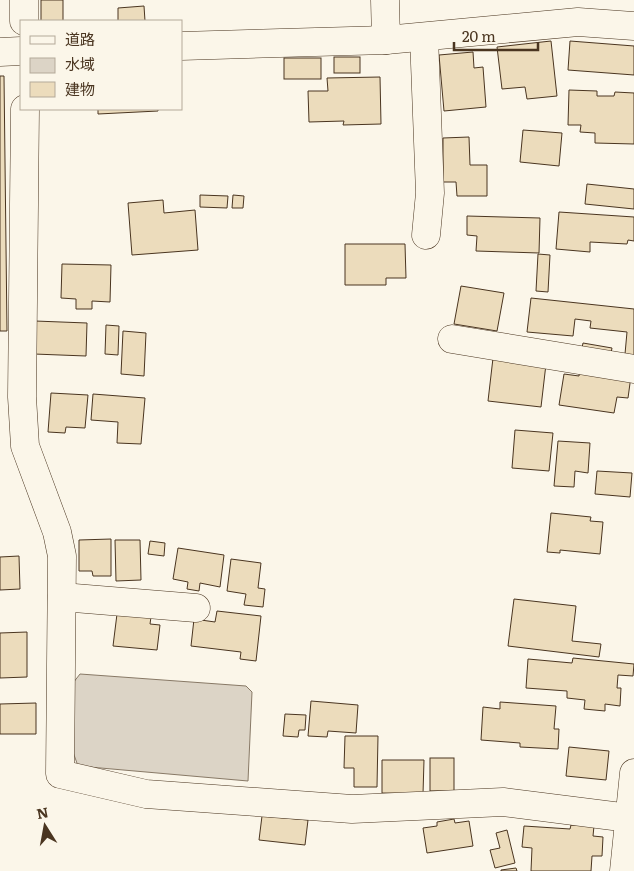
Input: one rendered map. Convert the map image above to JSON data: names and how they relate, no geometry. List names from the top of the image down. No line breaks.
{"legend":["道路","水域","建物"],"scale_bar":"20 m","north":"top"}
